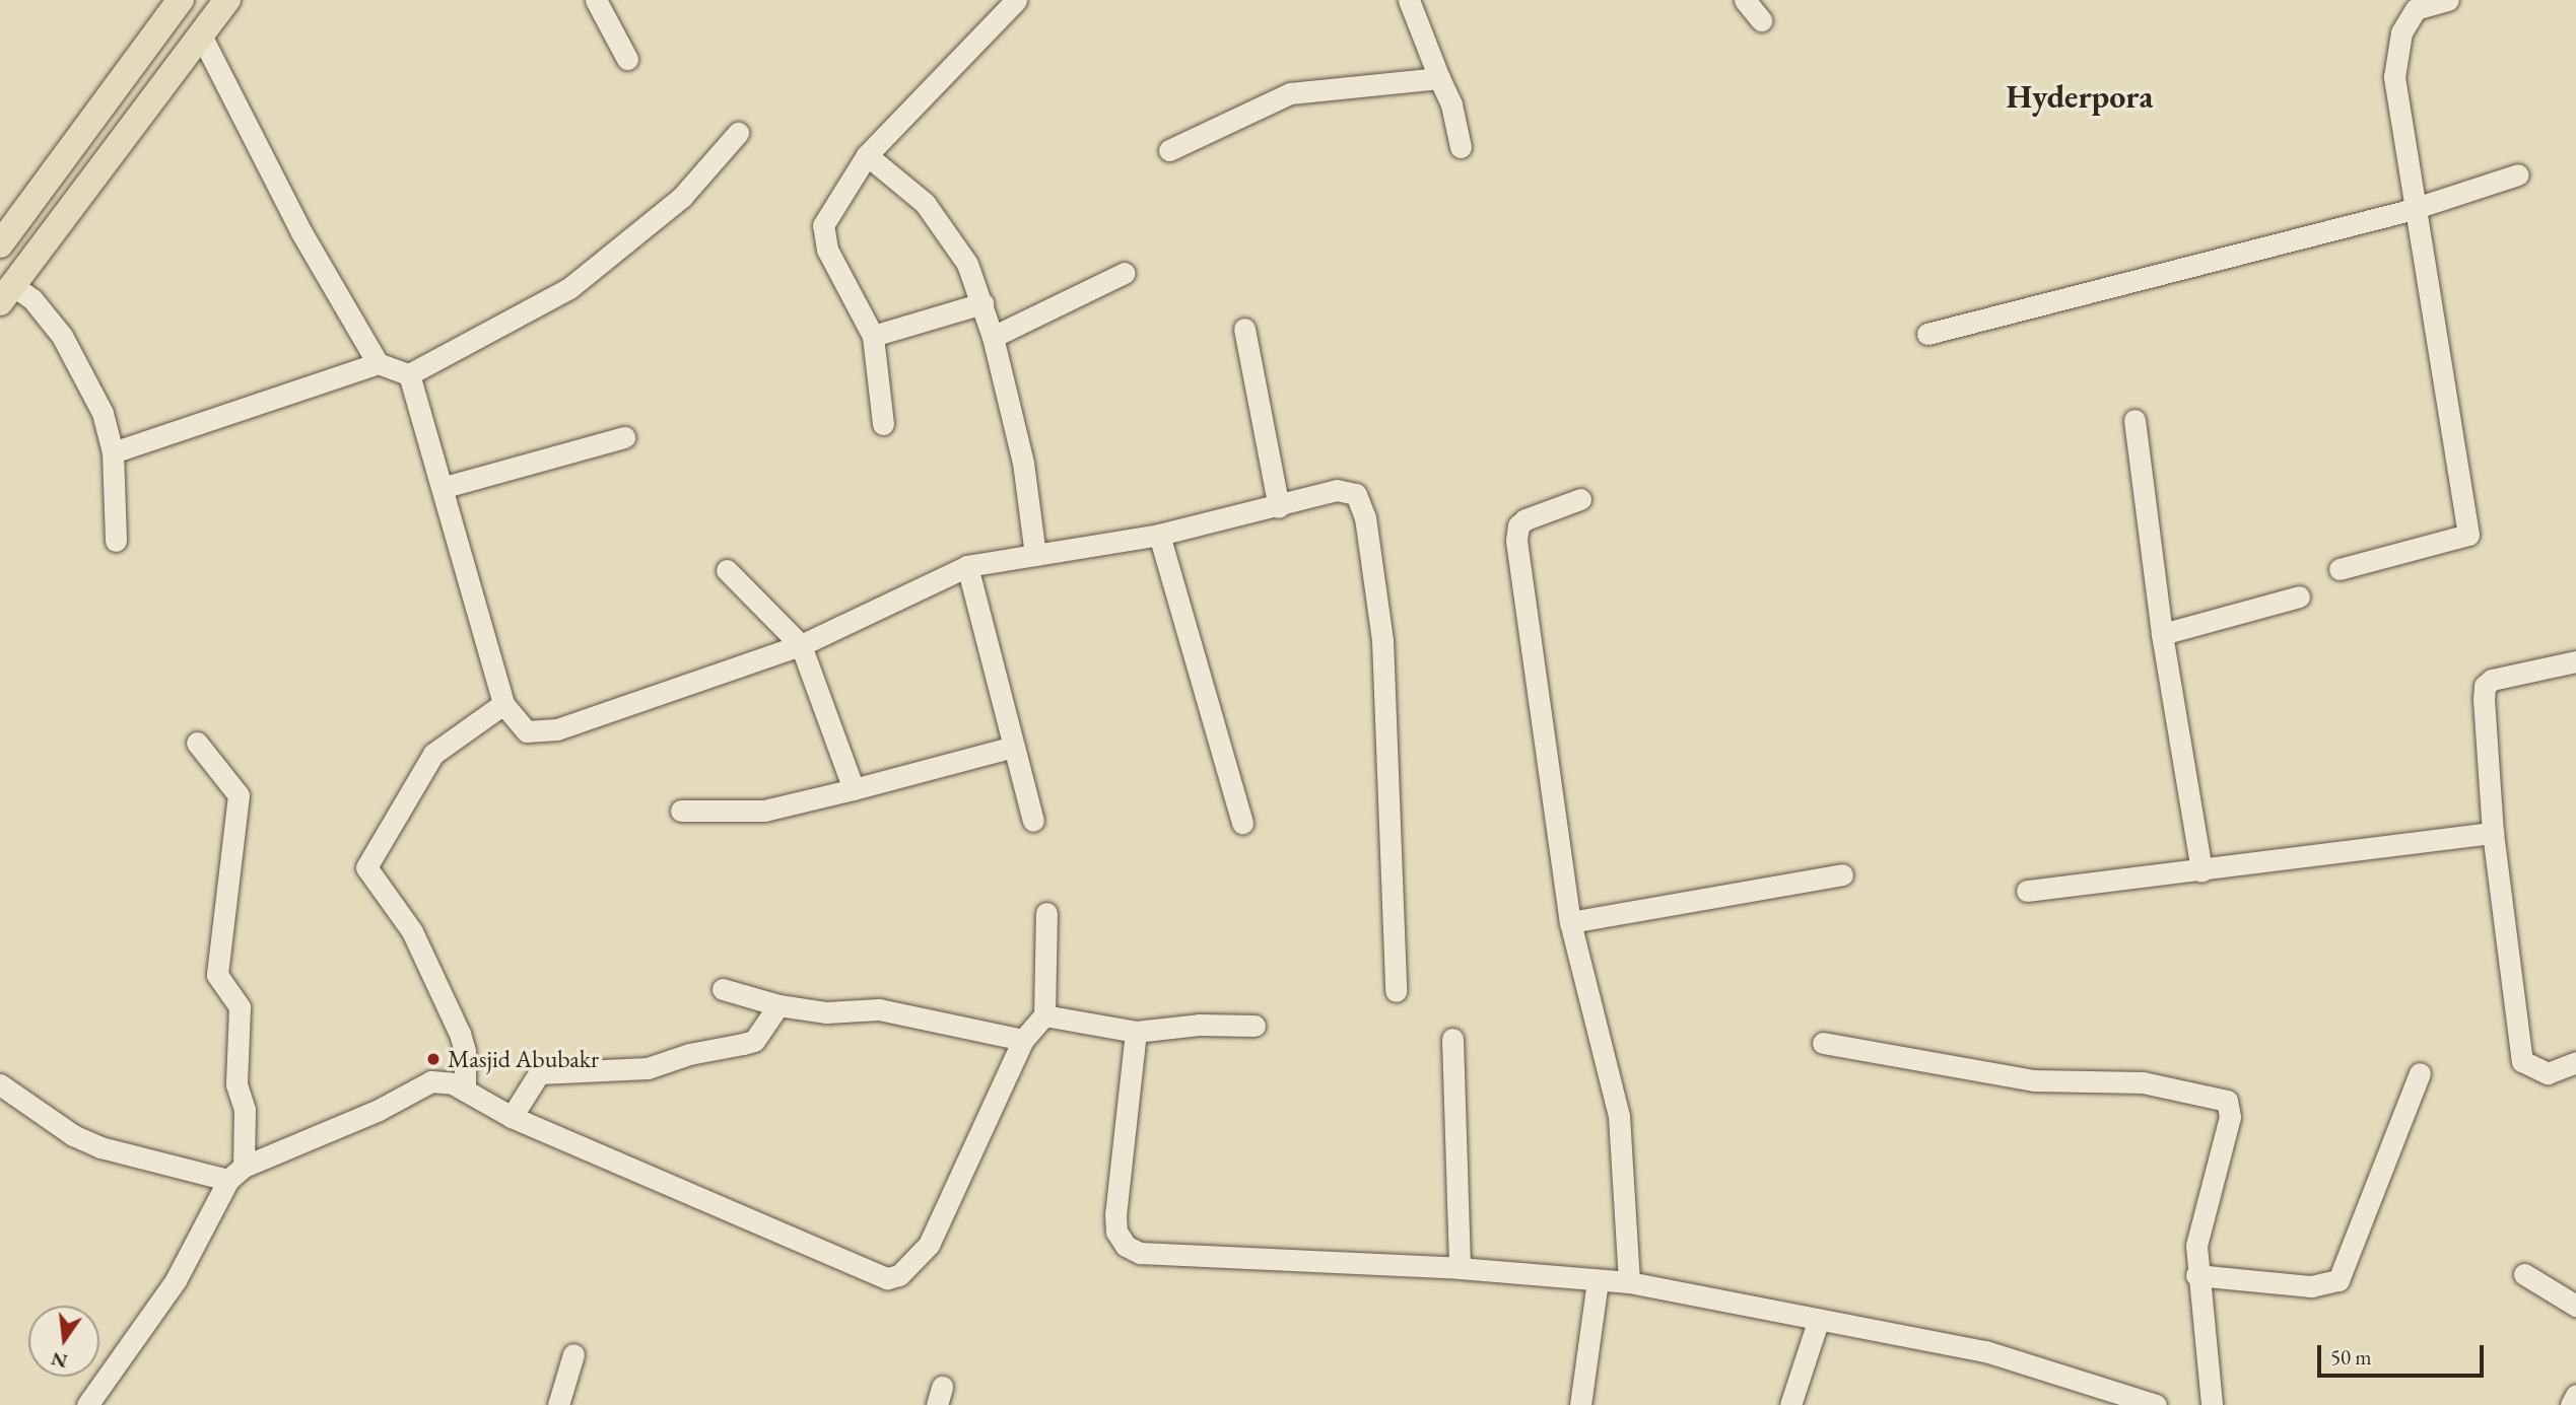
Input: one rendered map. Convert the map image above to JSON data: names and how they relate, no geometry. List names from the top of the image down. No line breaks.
{"districts":["Hyderpora"],"places":["Masjid Abubakr"],"scale_bar":"50 m","north":"bottom"}
